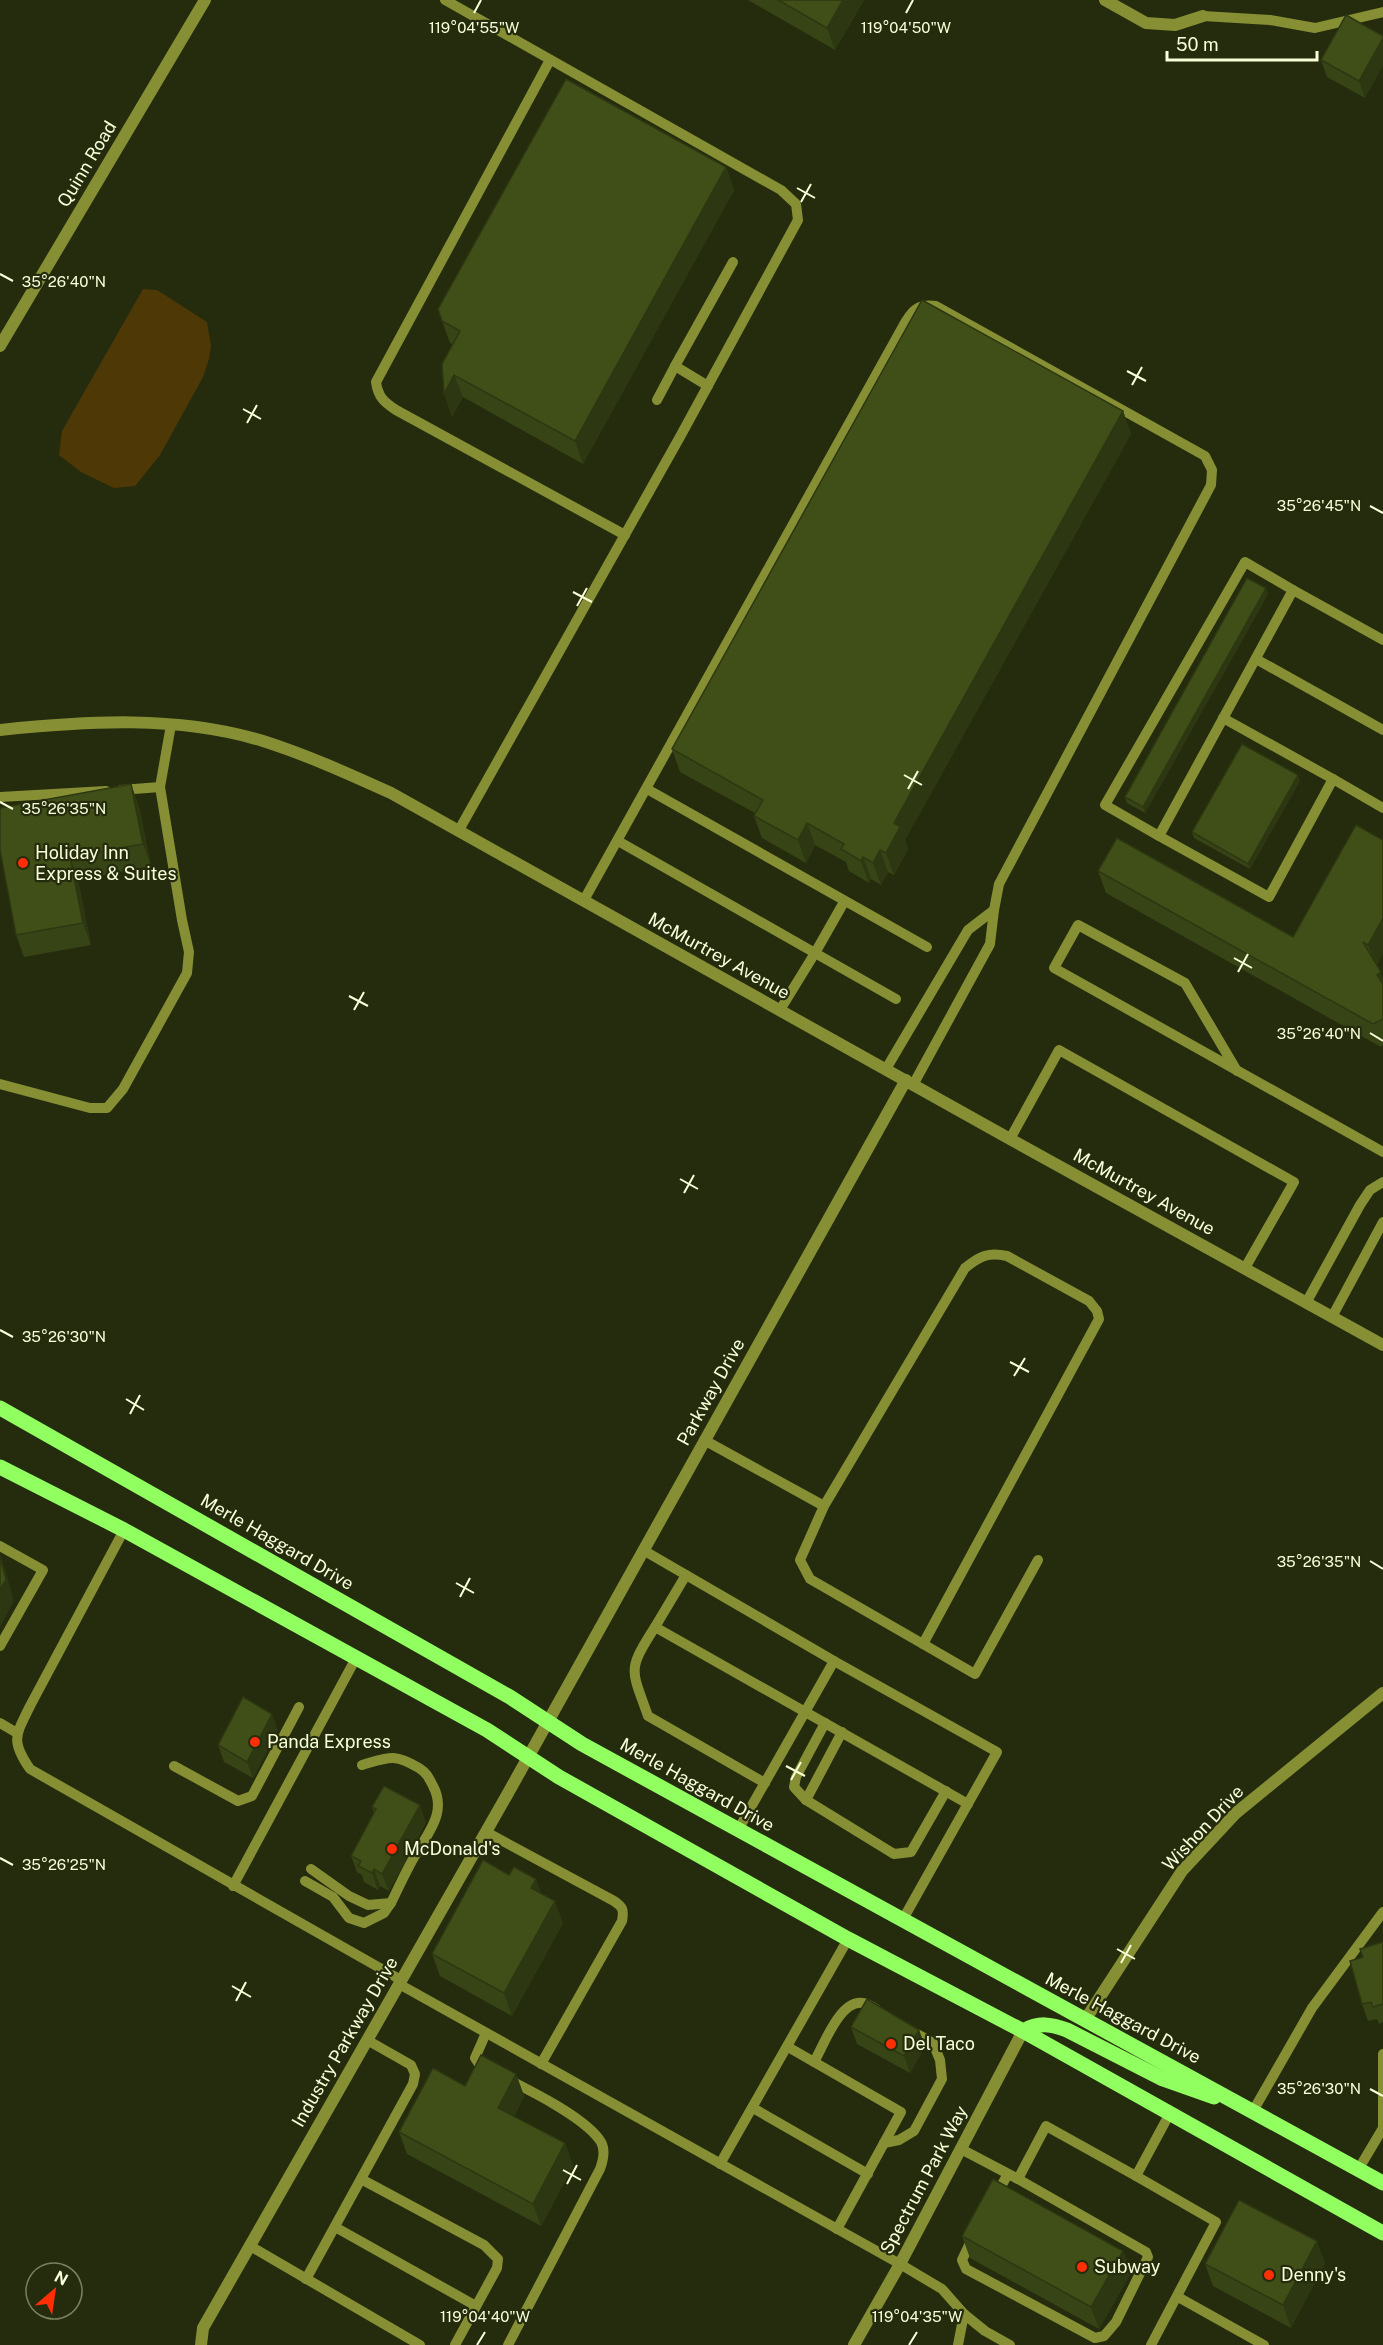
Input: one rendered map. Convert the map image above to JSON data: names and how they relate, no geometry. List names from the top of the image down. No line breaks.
{"streets":{"main road":["Merle Haggard Drive"],"street":["Quinn Road","McMurtrey Avenue","Parkway Drive","Wishon Drive","Industry Parkway Drive","Spectrum Park Way"]},"crossings":[["McMurtrey Avenue","Parkway Drive"],["Parkway Drive","Merle Haggard Drive"],["Parkway Drive","Industry Parkway Drive"],["Merle Haggard Drive","Wishon Drive"]],"places":["Holiday Inn Express & Suites","Panda Express","McDonald's","Del Taco","Subway","Denny's"],"scale_bar":"50 m","north":"top right","coordinates":["119°04'55\"W","119°04'50\"W","35°26'40\"N","35°26'45\"N","35°26'35\"N","35°26'30\"N","35°26'25\"N","119°04'40\"W","119°04'35\"W"]}
